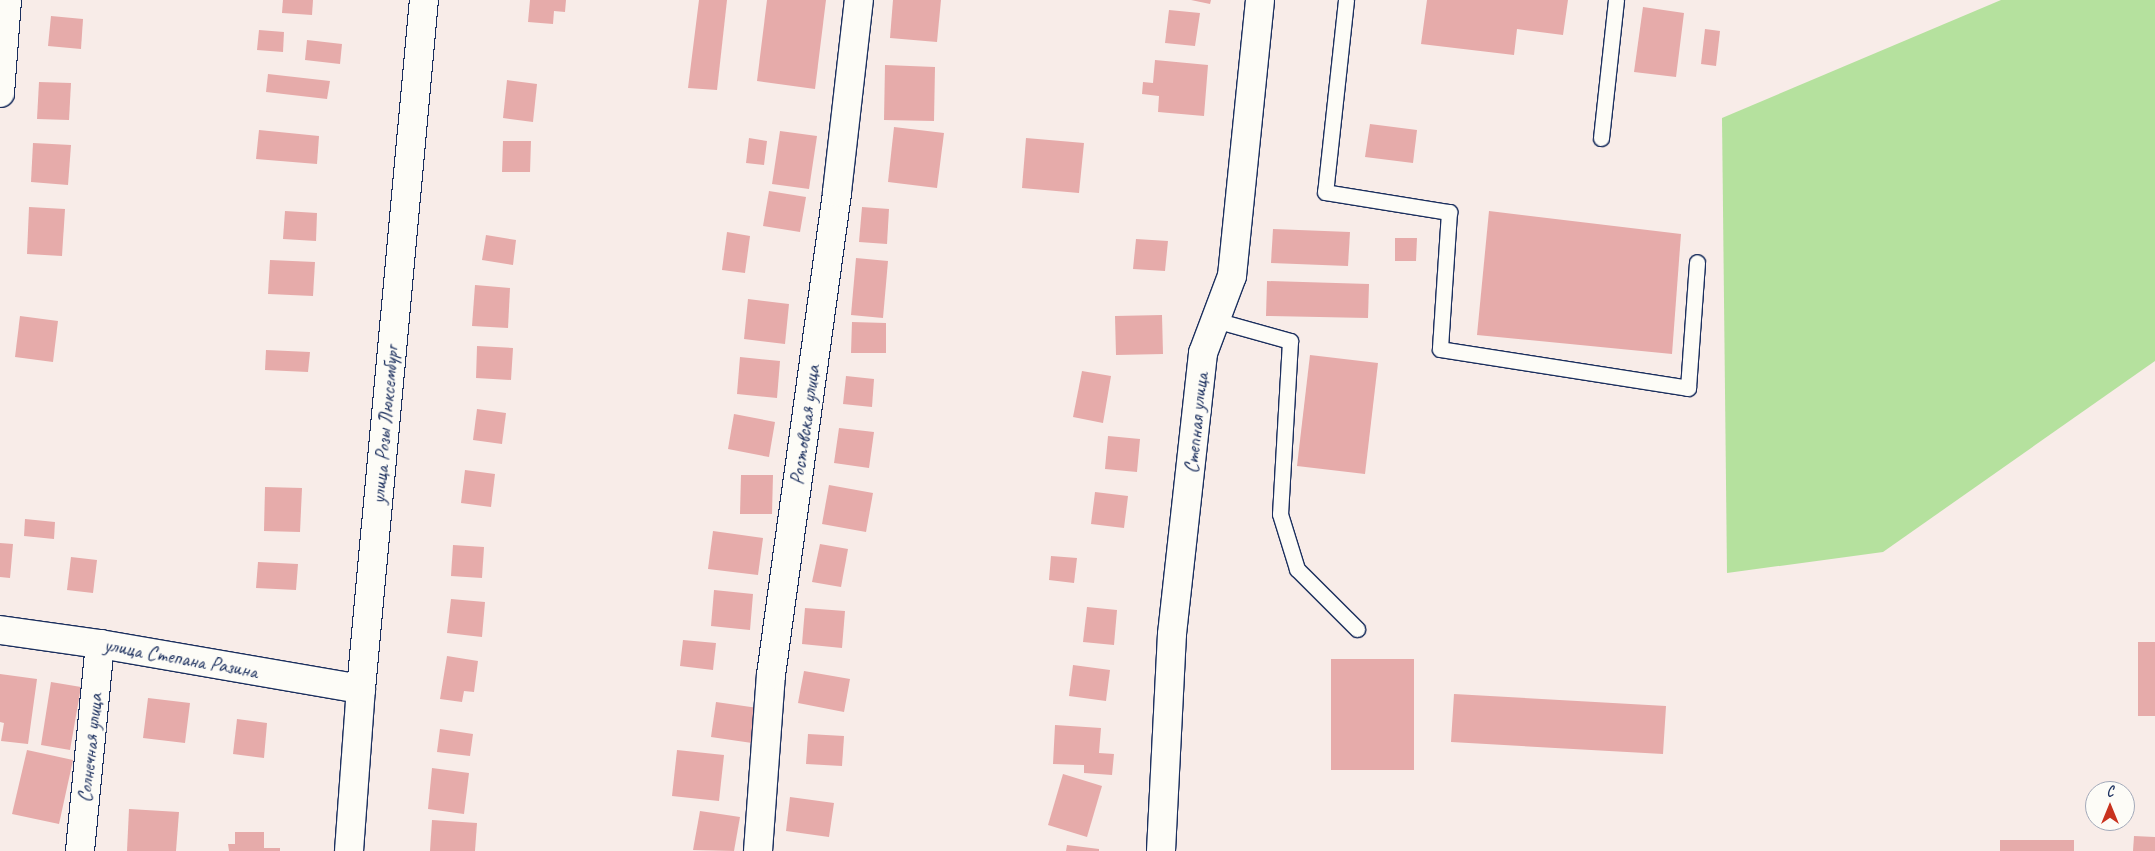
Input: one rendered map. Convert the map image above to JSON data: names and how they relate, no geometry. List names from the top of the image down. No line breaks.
{"streets":{"street":["Степная улица","улица Розы Люксембург","Ростовская улица","улица Степана Разина","Солнечная улица"]},"crossings":[["улица Розы Люксембург","улица Степана Разина"],["улица Степана Разина","Солнечная улица"]],"north":"top"}
